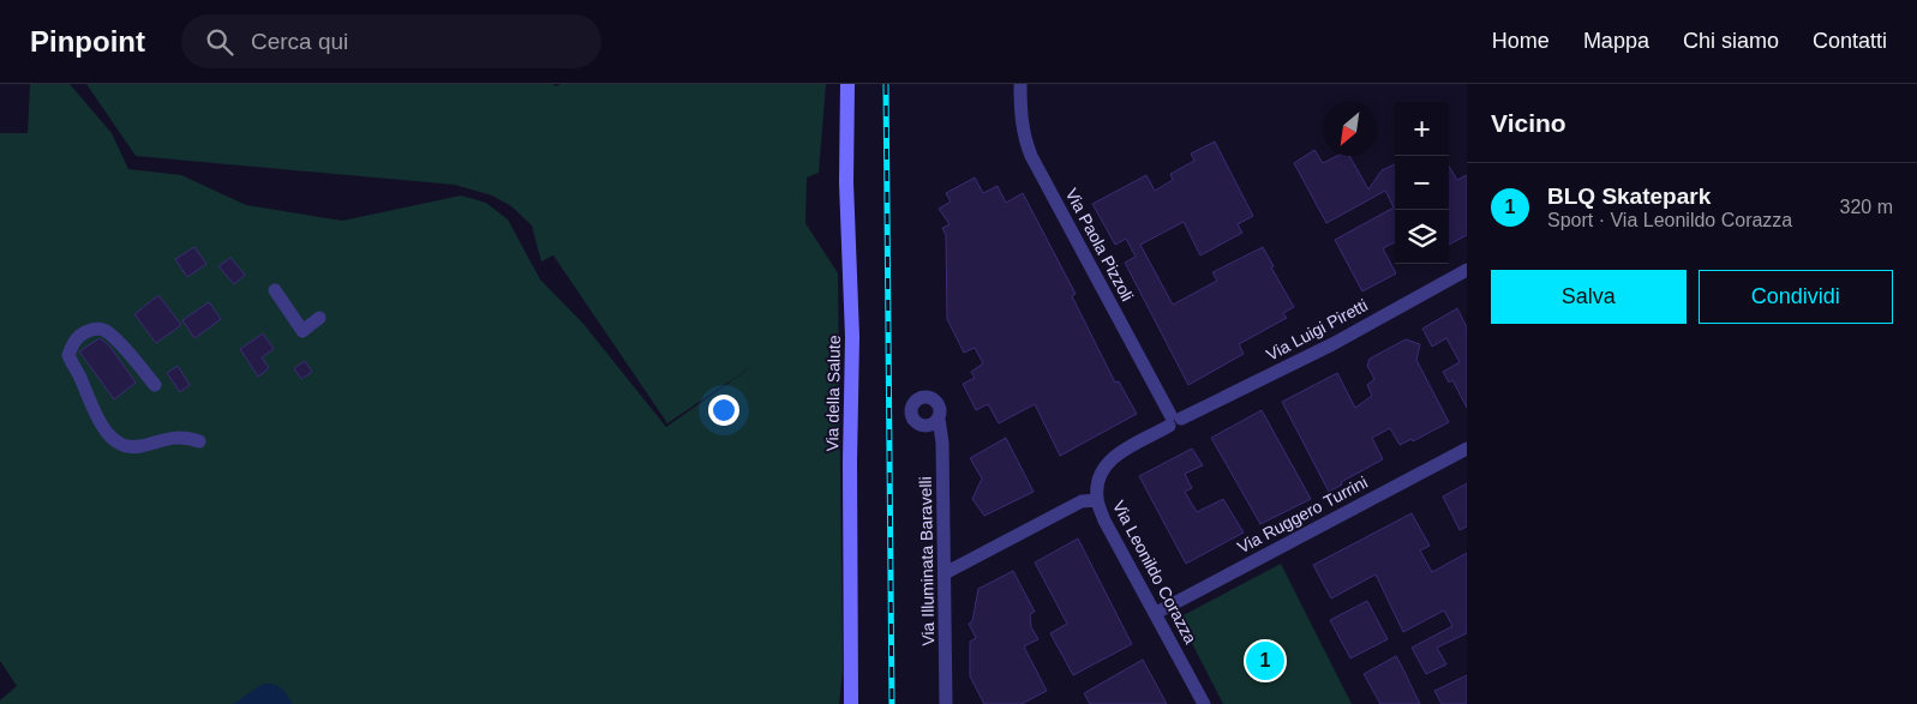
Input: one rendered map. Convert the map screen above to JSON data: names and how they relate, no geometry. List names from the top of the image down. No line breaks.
{"streets":{"street":["Via Paola Pizzoli","Via Luigi Piretti","Via della Salute","Via Ruggero Turrini","Via Illuminata Baravelli","Via Leonildo Corazza"]},"crossings":[["Via Paola Pizzoli","Via Luigi Piretti"],["Via Luigi Piretti","Via Leonildo Corazza"],["Via Ruggero Turrini","Via Leonildo Corazza"]],"north":"bottom left","page":{"header":"Pinpoint","search":"Cerca qui","nav":["Home","Mappa","Chi siamo","Contatti"],"heading":"Vicino","map_buttons":["+","−"],"list":[{"mark":"1","name":"BLQ Skatepark","note":"Sport · Via Leonildo Corazza","value":"320 m"}],"buttons":["Salva","Condividi"],"pins":"1"}}
